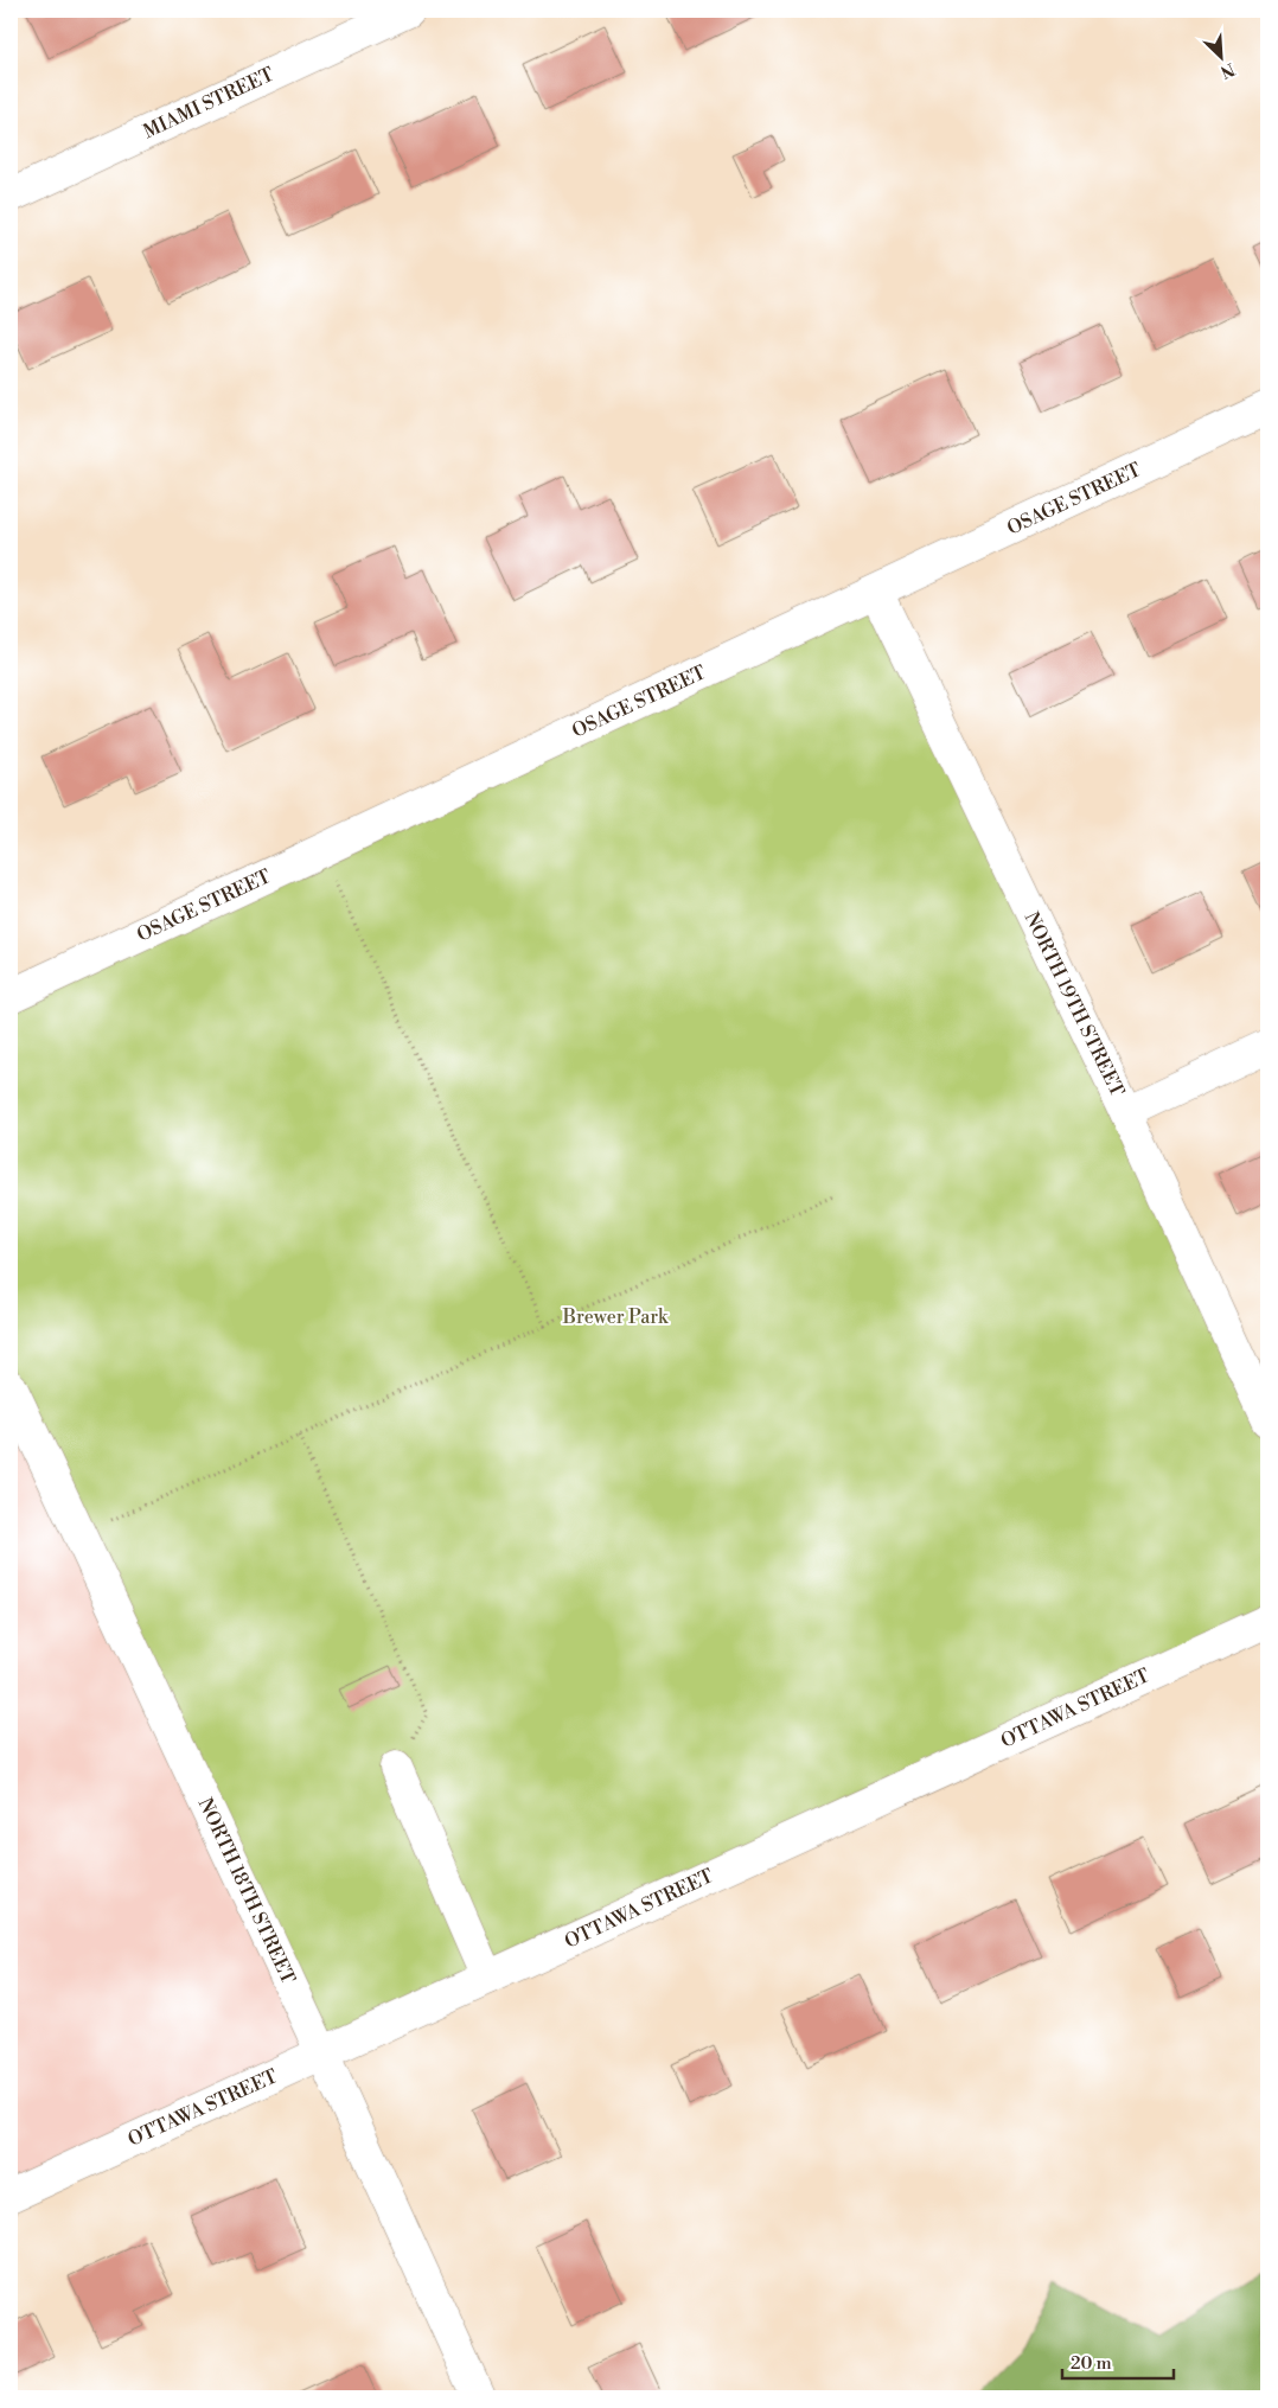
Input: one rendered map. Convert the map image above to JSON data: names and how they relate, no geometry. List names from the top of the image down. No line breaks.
{"streets":{"street":["MIAMI STREET","OSAGE STREET","NORTH 19TH STREET","OTTAWA STREET","NORTH 18TH STREET"]},"crossings":[["OSAGE STREET","NORTH 19TH STREET"],["OTTAWA STREET","NORTH 18TH STREET"]],"parks":["Brewer Park"],"scale_bar":"20 m","north":"bottom right"}
